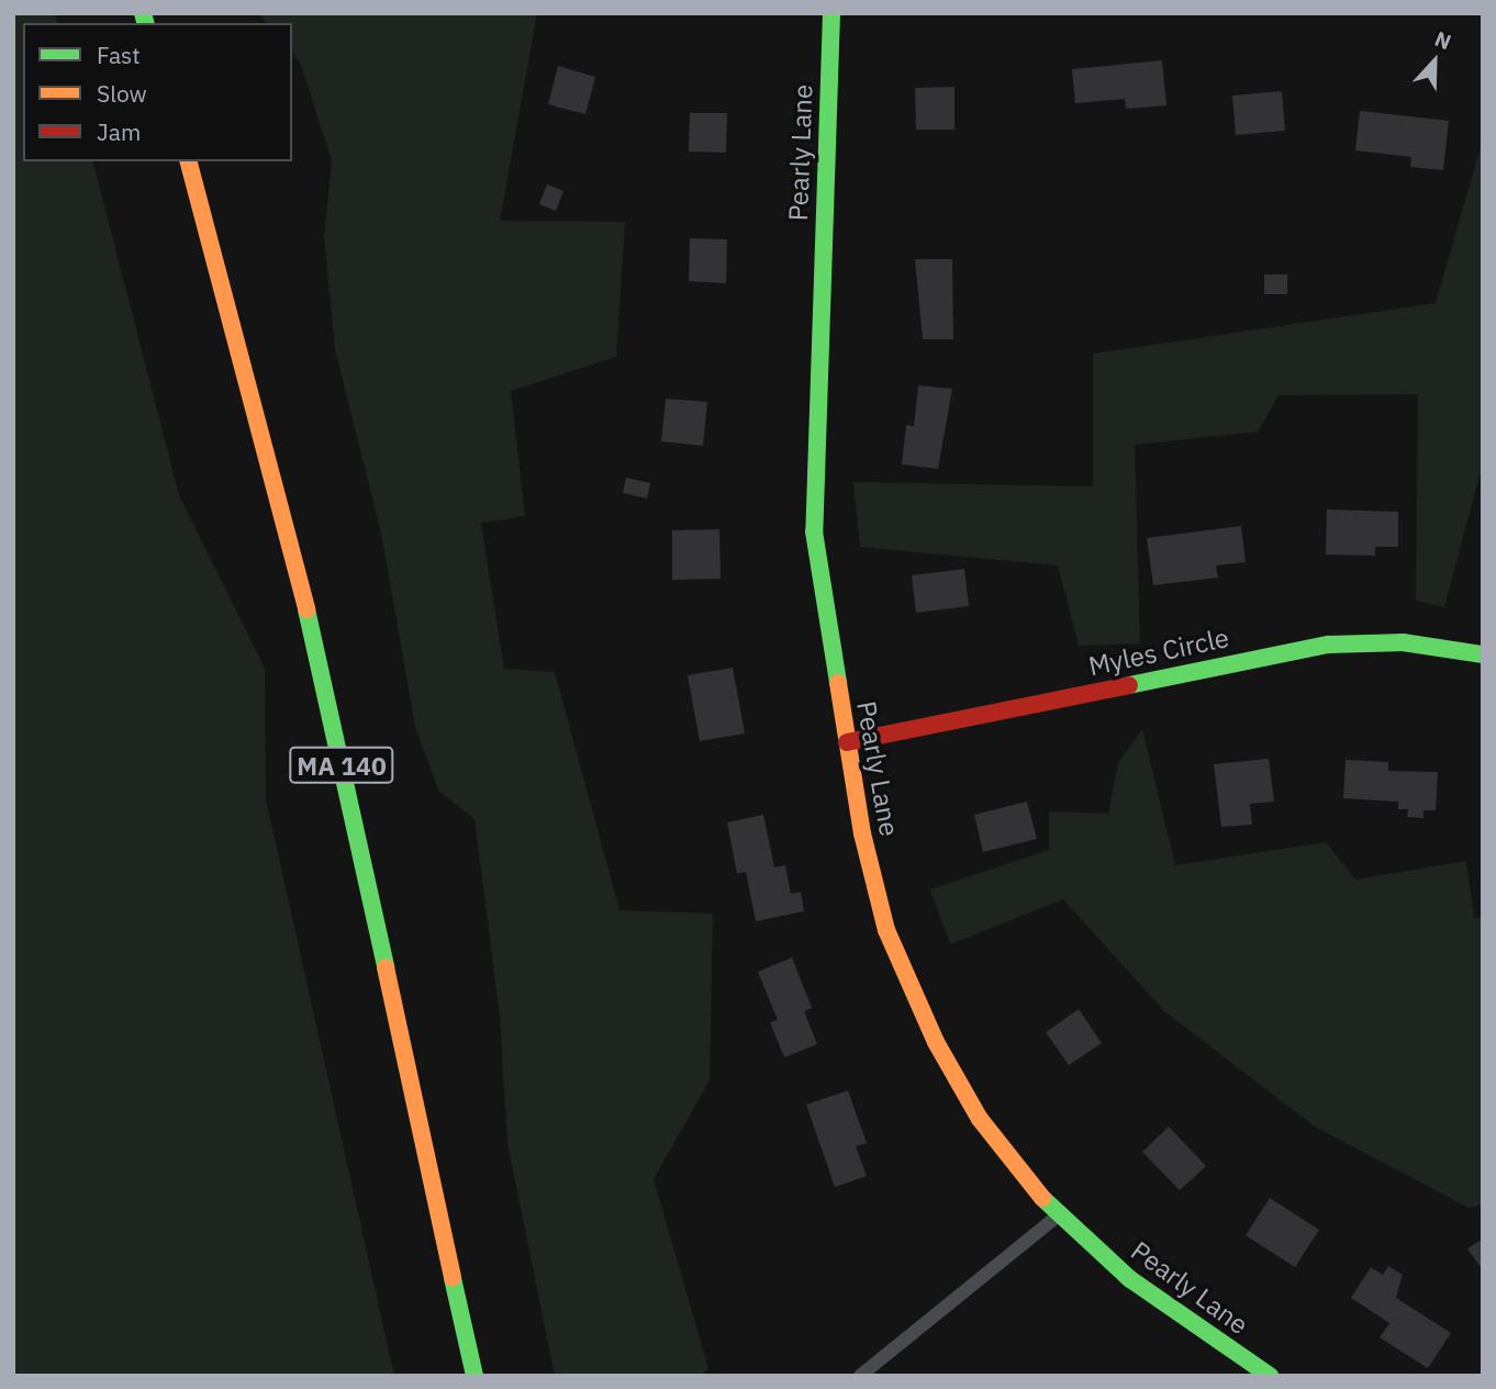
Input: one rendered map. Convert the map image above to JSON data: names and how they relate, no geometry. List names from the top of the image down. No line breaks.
{"streets":{"main road":["Pearly Lane","Myles Circle","MA 140"]},"crossings":[["Pearly Lane","Myles Circle"]],"legend":["Fast","Slow","Jam"],"north":"top"}
